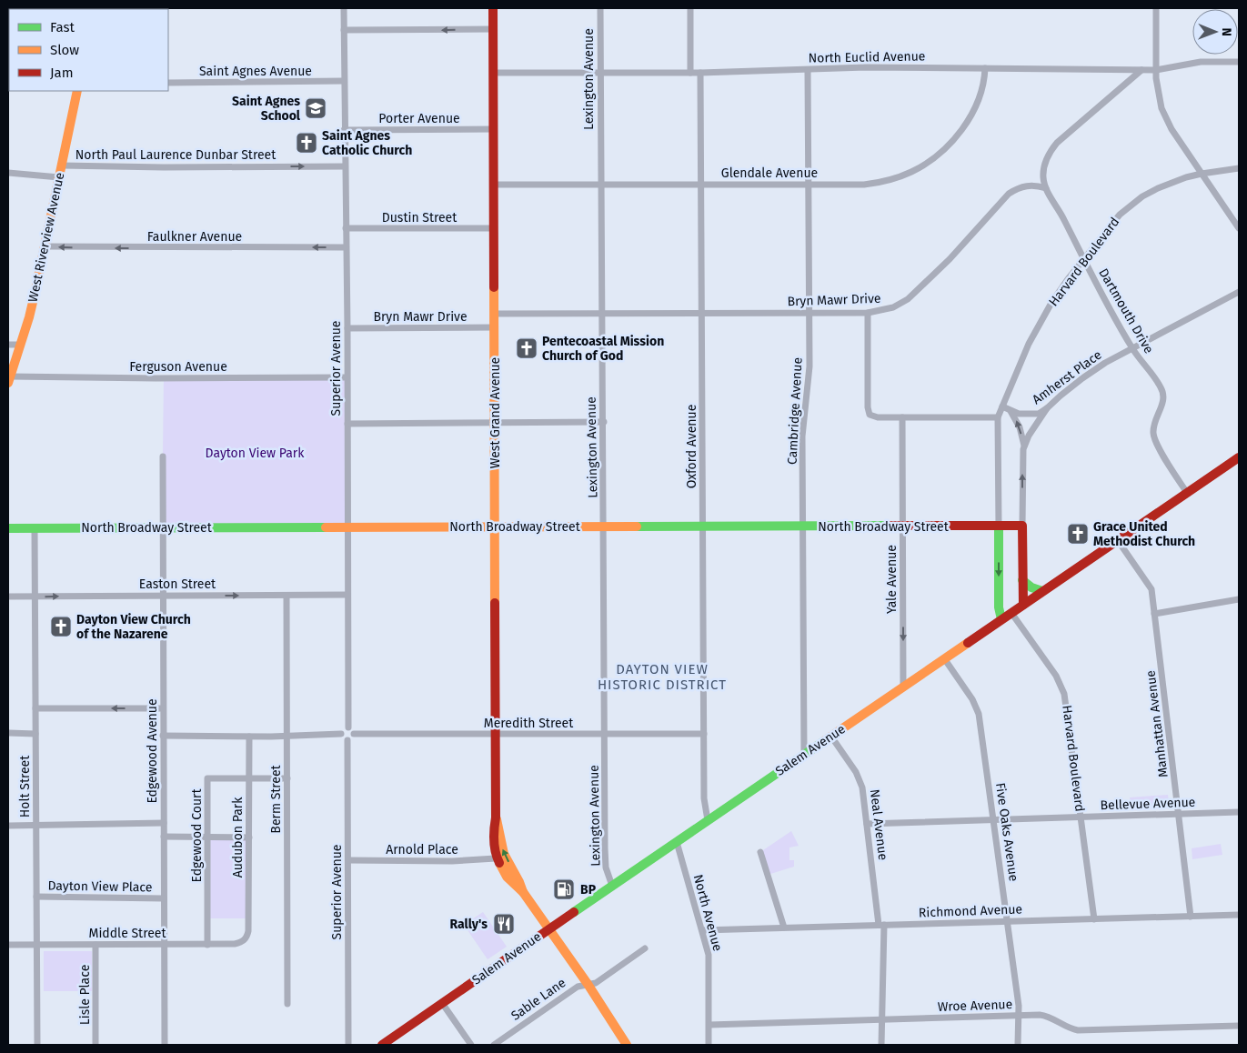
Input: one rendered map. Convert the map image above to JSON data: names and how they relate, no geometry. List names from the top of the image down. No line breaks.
{"streets":{"street":["North Euclid Avenue","Saint Agnes Avenue","Lexington Avenue","Porter Avenue","North Paul Laurence Dunbar Street","Glendale Avenue","Dustin Street","Faulkner Avenue","West Riverview Avenue","Harvard Boulevard","Bryn Mawr Drive","Dartmouth Drive","Ferguson Avenue","Superior Avenue","Amherst Place","Cambridge Avenue","West Grand Avenue","Oxford Avenue","North Broadway Street","Yale Avenue","Easton Street","Meredith Street","Manhattan Avenue","Salem Avenue","Edgewood Avenue","Holt Street","Berm Street","Bellevue Avenue","Neal Avenue","Five Oaks Avenue","Edgewood Court","Audubon Park","Arnold Place","Dayton View Place","Richmond Avenue","North Avenue","Middle Street","Lisle Place","Sable Lane","Wroe Avenue"]},"crossings":[["North Euclid Avenue","Lexington Avenue"],["North Euclid Avenue","Glendale Avenue"],["North Euclid Avenue","Cambridge Avenue"],["North Euclid Avenue","West Grand Avenue"],["North Euclid Avenue","Oxford Avenue"],["Saint Agnes Avenue","Superior Avenue"],["Lexington Avenue","Glendale Avenue"],["Lexington Avenue","Bryn Mawr Drive"],["Lexington Avenue","North Broadway Street"],["Lexington Avenue","Meredith Street"],["Lexington Avenue","Salem Avenue"],["Porter Avenue","Superior Avenue"],["Porter Avenue","West Grand Avenue"],["North Paul Laurence Dunbar Street","West Riverview Avenue"],["North Paul Laurence Dunbar Street","Superior Avenue"],["Glendale Avenue","Cambridge Avenue"],["Glendale Avenue","West Grand Avenue"],["Glendale Avenue","Oxford Avenue"],["Dustin Street","Superior Avenue"],["Dustin Street","West Grand Avenue"],["Faulkner Avenue","West Riverview Avenue"],["Faulkner Avenue","Superior Avenue"],["West Riverview Avenue","Ferguson Avenue"],["Harvard Boulevard","Dartmouth Drive"],["Harvard Boulevard","Amherst Place"],["Harvard Boulevard","North Broadway Street"],["Harvard Boulevard","Salem Avenue"],["Harvard Boulevard","Bellevue Avenue"],["Harvard Boulevard","Richmond Avenue"],["Bryn Mawr Drive","Dartmouth Drive"],["Bryn Mawr Drive","Superior Avenue"],["Bryn Mawr Drive","Cambridge Avenue"],["Bryn Mawr Drive","West Grand Avenue"],["Bryn Mawr Drive","Oxford Avenue"],["Dartmouth Drive","Amherst Place"],["Dartmouth Drive","Salem Avenue"],["Ferguson Avenue","Superior Avenue"],["Superior Avenue","North Broadway Street"],["Superior Avenue","Easton Street"],["Superior Avenue","Meredith Street"],["Superior Avenue","Arnold Place"],["Cambridge Avenue","North Broadway Street"],["Cambridge Avenue","Salem Avenue"],["West Grand Avenue","North Broadway Street"],["West Grand Avenue","Meredith Street"],["West Grand Avenue","Salem Avenue"],["West Grand Avenue","Arnold Place"],["West Grand Avenue","Sable Lane"],["Oxford Avenue","North Broadway Street"],["Oxford Avenue","Meredith Street"],["Oxford Avenue","Salem Avenue"],["North Broadway Street","Yale Avenue"],["North Broadway Street","Edgewood Avenue"],["North Broadway Street","Holt Street"],["Yale Avenue","Salem Avenue"],["Easton Street","Edgewood Avenue"],["Easton Street","Holt Street"],["Easton Street","Berm Street"],["Manhattan Avenue","Salem Avenue"],["Manhattan Avenue","Bellevue Avenue"],["Manhattan Avenue","Richmond Avenue"],["Salem Avenue","Neal Avenue"],["Salem Avenue","Five Oaks Avenue"],["Salem Avenue","North Avenue"],["Edgewood Avenue","Dayton View Place"],["Edgewood Avenue","Middle Street"],["Holt Street","Dayton View Place"],["Holt Street","Middle Street"],["Berm Street","Edgewood Court"],["Bellevue Avenue","Neal Avenue"],["Bellevue Avenue","Five Oaks Avenue"],["Neal Avenue","Richmond Avenue"],["Neal Avenue","Wroe Avenue"],["Five Oaks Avenue","Richmond Avenue"],["Five Oaks Avenue","Wroe Avenue"],["Edgewood Court","Audubon Park"],["Edgewood Court","Middle Street"],["Audubon Park","Middle Street"],["Richmond Avenue","North Avenue"],["North Avenue","Wroe Avenue"],["Middle Street","Lisle Place"]],"one_way":["North Paul Laurence Dunbar Street","Faulkner Avenue","Yale Avenue","Easton Street"],"districts":["DAYTON VIEW HISTORIC DISTRICT"],"parks":["Dayton View Park"],"places":{"school or university":["Saint Agnes School"],"church":["Saint Agnes Catholic Church","Pentecoastal Mission Church of God","Grace United Methodist Church","Dayton View Church of the Nazarene"],"fuel station":["BP"],"restaurant":["Rally's"]},"legend":["Fast","Slow","Jam"],"north":"right"}
